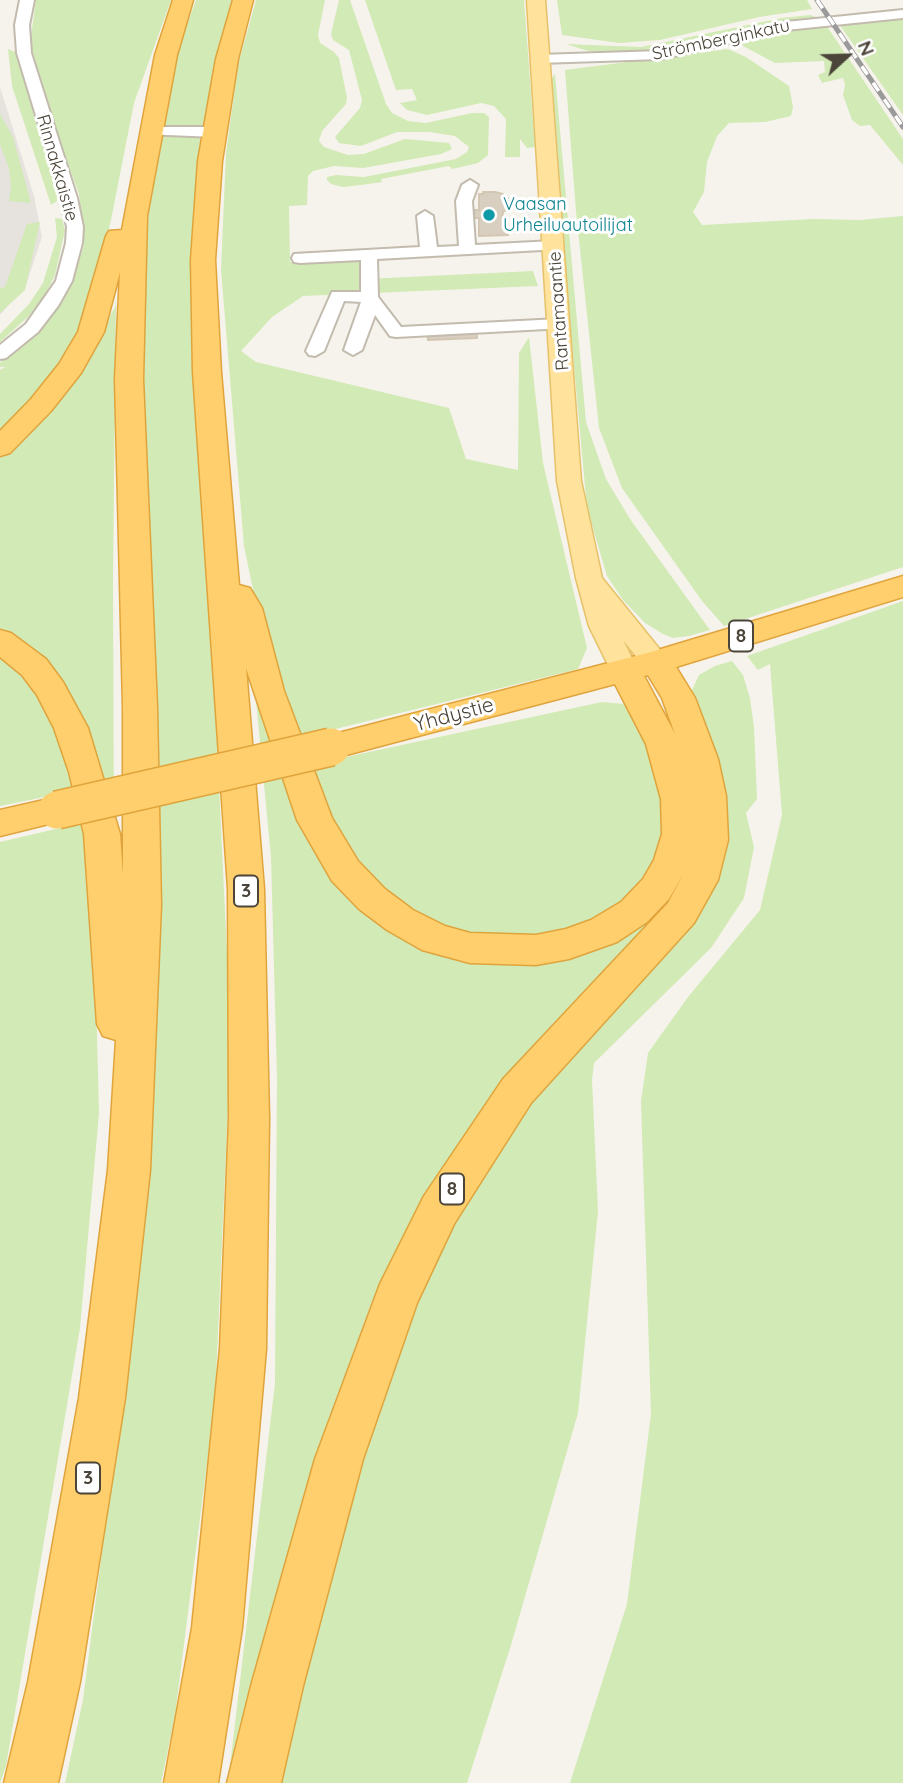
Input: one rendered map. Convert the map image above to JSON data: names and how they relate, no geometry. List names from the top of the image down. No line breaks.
{"streets":{"highway":["8","Yhdystie","3"],"main road":["Rantamaantie"],"street":["Strömberginkatu","Rinnakkaistie"]},"crossings":[["Strömberginkatu","Rantamaantie"],["Rantamaantie","8"],["Rantamaantie","Yhdystie"],["8","Yhdystie"]],"places":["Vaasan Urheiluautoilijat"],"north":"right"}
